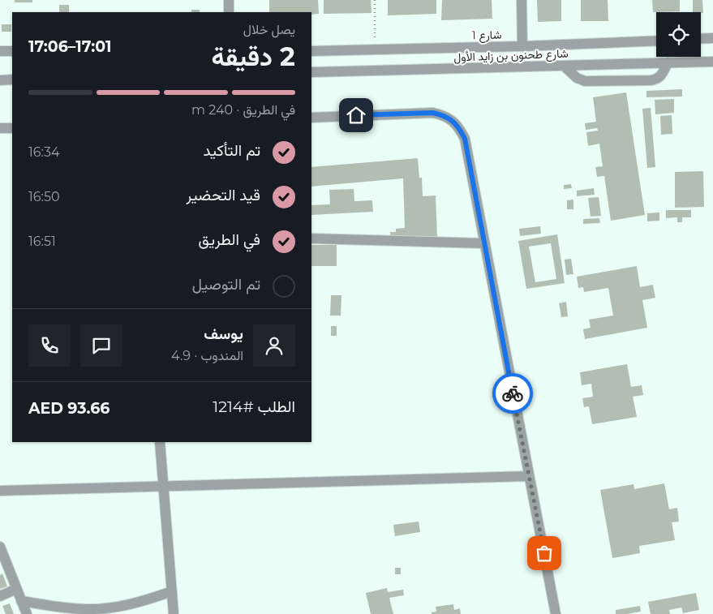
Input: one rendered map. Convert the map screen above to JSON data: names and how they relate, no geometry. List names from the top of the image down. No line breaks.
{"streets":{"street":["شارع 1","شارع طحنون بن زايد الأول"]},"page":{"heading":["2 دقيقة","يصل خلال","17:01–17:06"],"panel":["يوسف","المندوب · 4.9","الطلب #1214","AED 93.66"],"bar":"في الطريق · 240 m","list":[["تم التأكيد","16:34"],["قيد التحضير","16:50"],["في الطريق","16:51"],"تم التوصيل"]}}
